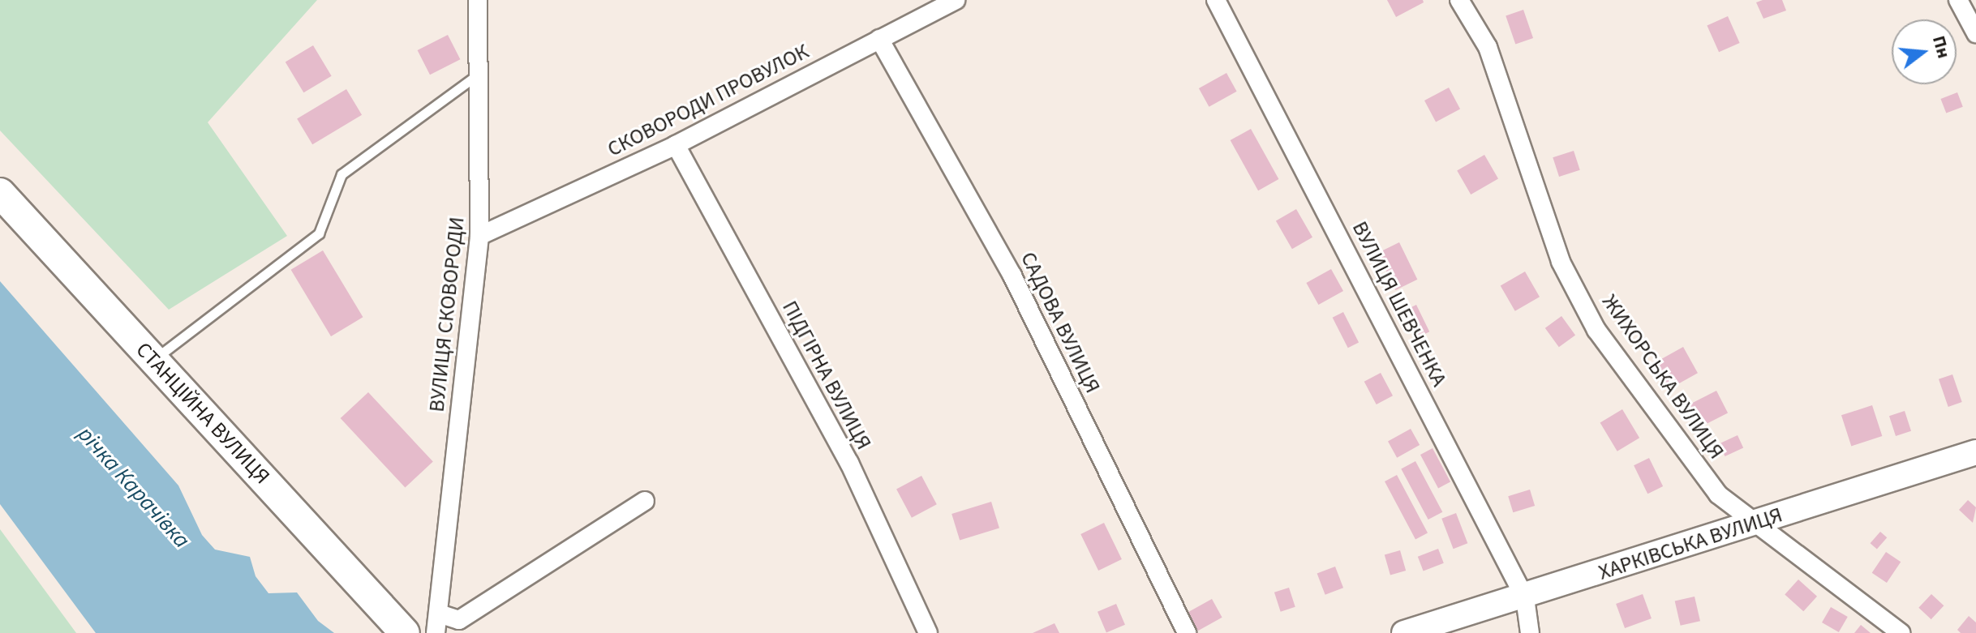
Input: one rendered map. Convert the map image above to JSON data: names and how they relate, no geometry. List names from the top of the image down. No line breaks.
{"streets":{"highway":["СТАНЦІЙНА ВУЛИЦЯ"],"main road":["ХАРКІВСЬКА ВУЛИЦЯ"],"street":["СКОВОРОДИ ПРОВУЛОК","ВУЛИЦЯ ШЕВЧЕНКА","ВУЛИЦЯ СКОВОРОДИ","САДОВА ВУЛИЦЯ","ПІДГІРНА ВУЛИЦЯ","ЖИХОРСЬКА ВУЛИЦЯ"]},"crossings":[["СКОВОРОДИ ПРОВУЛОК","ВУЛИЦЯ СКОВОРОДИ"],["СКОВОРОДИ ПРОВУЛОК","САДОВА ВУЛИЦЯ"],["СКОВОРОДИ ПРОВУЛОК","ПІДГІРНА ВУЛИЦЯ"],["ВУЛИЦЯ ШЕВЧЕНКА","ХАРКІВСЬКА ВУЛИЦЯ"],["ЖИХОРСЬКА ВУЛИЦЯ","ХАРКІВСЬКА ВУЛИЦЯ"]],"water":["річка Карачівка"],"north":"right"}
